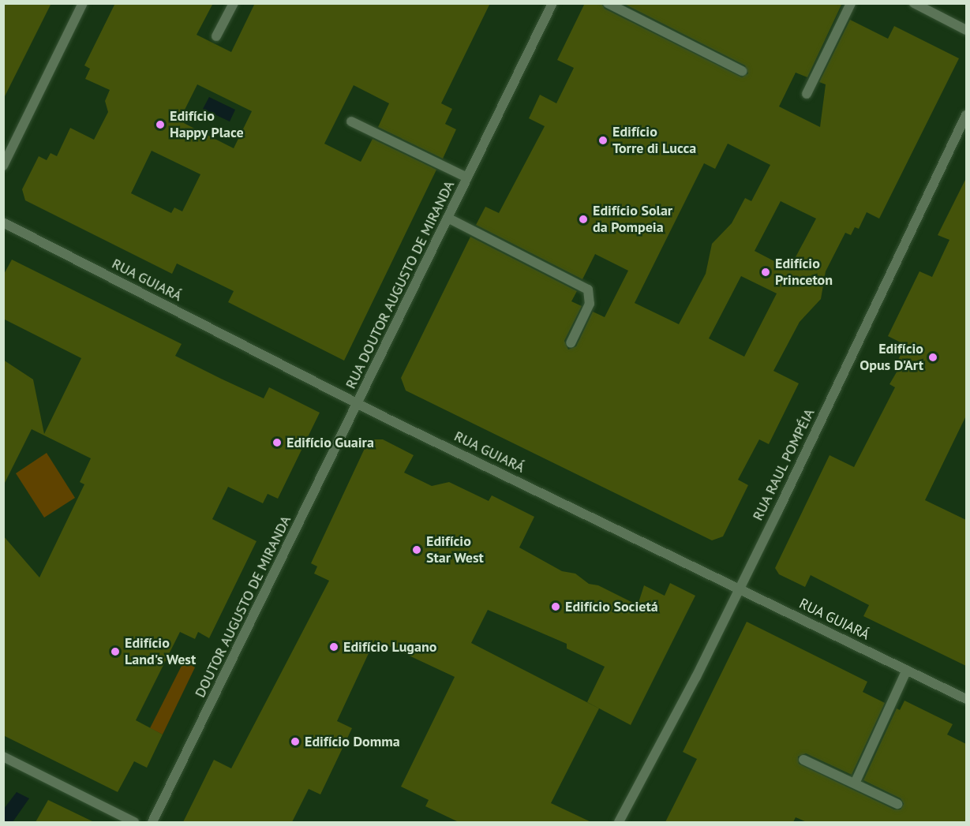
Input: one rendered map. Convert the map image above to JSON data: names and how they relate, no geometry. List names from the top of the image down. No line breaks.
{"streets":{"street":["RUA GUIARÁ","RUA DOUTOR AUGUSTO DE MIRANDA","RUA RAUL POMPÉIA","DOUTOR AUGUSTO DE MIRANDA"]},"crossings":[["RUA GUIARÁ","RUA DOUTOR AUGUSTO DE MIRANDA"],["RUA GUIARÁ","RUA RAUL POMPÉIA"],["RUA GUIARÁ","DOUTOR AUGUSTO DE MIRANDA"],["RUA DOUTOR AUGUSTO DE MIRANDA","DOUTOR AUGUSTO DE MIRANDA"]],"places":["Edifício Happy Place","Edifício Torre di Lucca","Edifício Solar da Pompeia","Edifício Princeton","Edifício Opus D'Art","Edifício Guaira","Edifício Star West","Edifício Societá","Edifício Lugano","Edifício Land's West","Edifício Domma"]}
